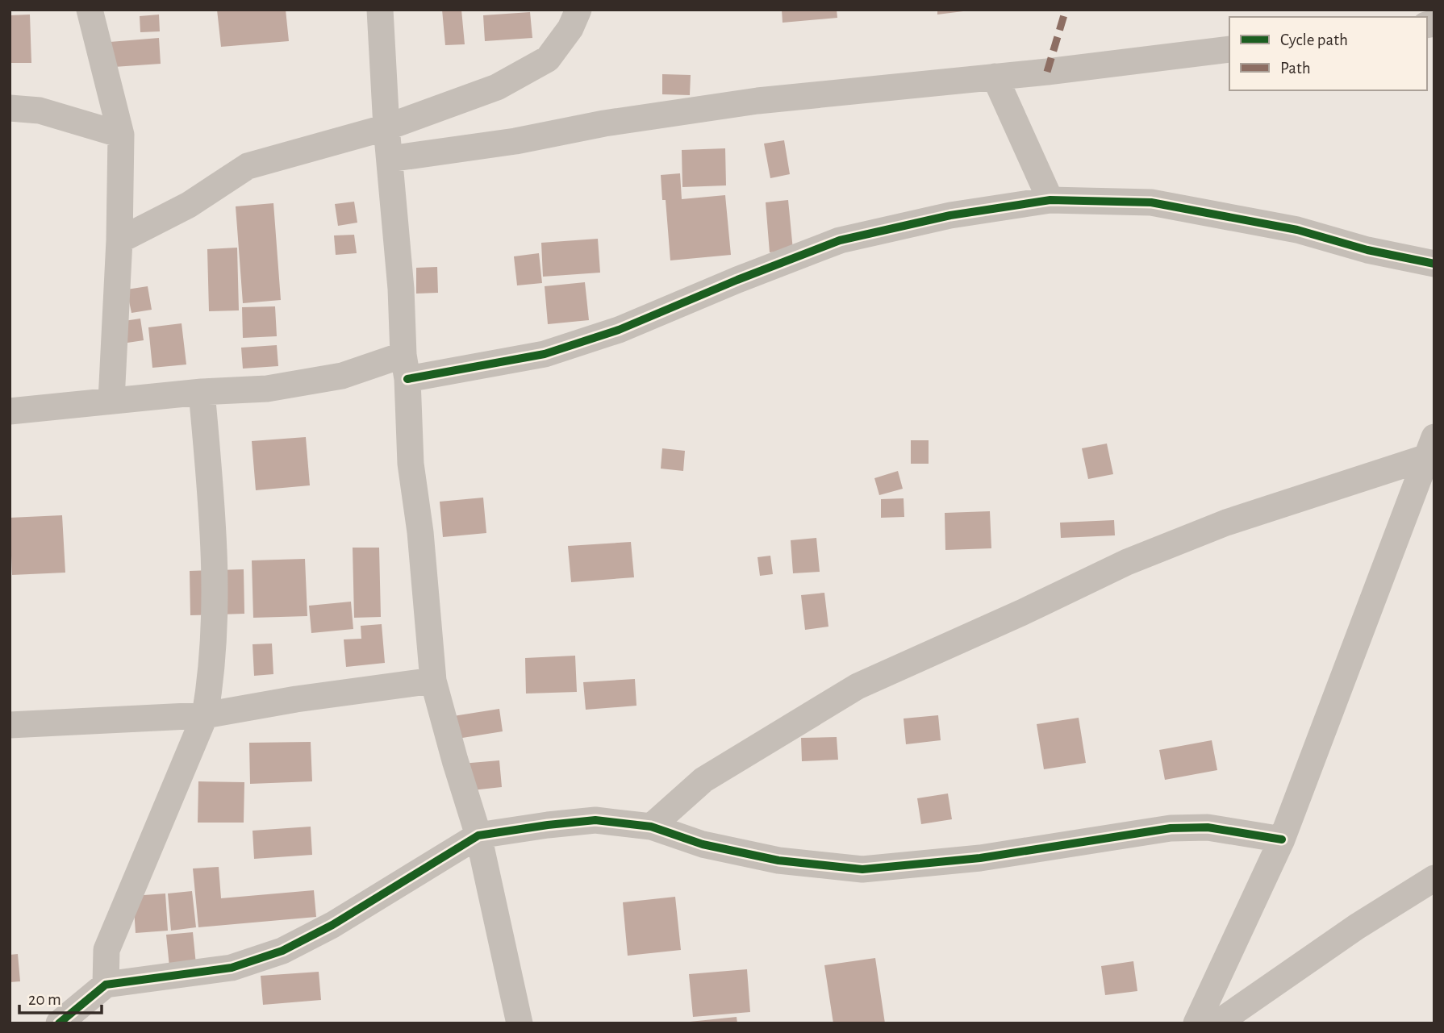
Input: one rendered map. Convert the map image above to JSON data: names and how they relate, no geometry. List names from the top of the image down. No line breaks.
{"legend":["Cycle path","Path"],"scale_bar":"20 m"}
